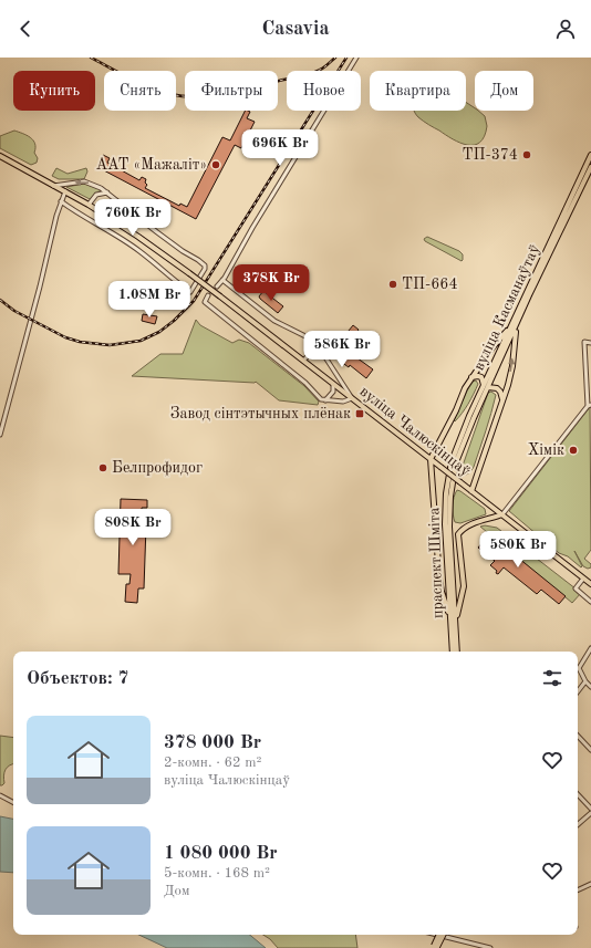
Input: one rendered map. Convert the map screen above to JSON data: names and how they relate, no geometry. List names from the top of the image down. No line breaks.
{"streets":{"main road":["вуліца Касманаўтаў","вуліца Чалюскінцаў","праспект Шміта"]},"crossings":[["вуліца Касманаўтаў","праспект Шміта"]],"places":{"other":["ТП-374","ААТ «Мажаліт»","ТП-664","Хімік","Белпрофидог"],"transit":["Завод сінтэтычных плёнак"]},"page":{"header":"Casavia","chip":["Купить","Снять","Фильтры","Новое","Квартира","Дом"],"price":["696K Br","760K Br","378K Br","1.08M Br","586K Br","808K Br","580K Br"],"heading":"Объектов: 7","list":[{"name":"378 000 Br","note":"2-комн. · 62 m² · вуліца Чалюскінцаў"},{"name":"1 080 000 Br","note":"5-комн. · 168 m² · Дом"}]}}
